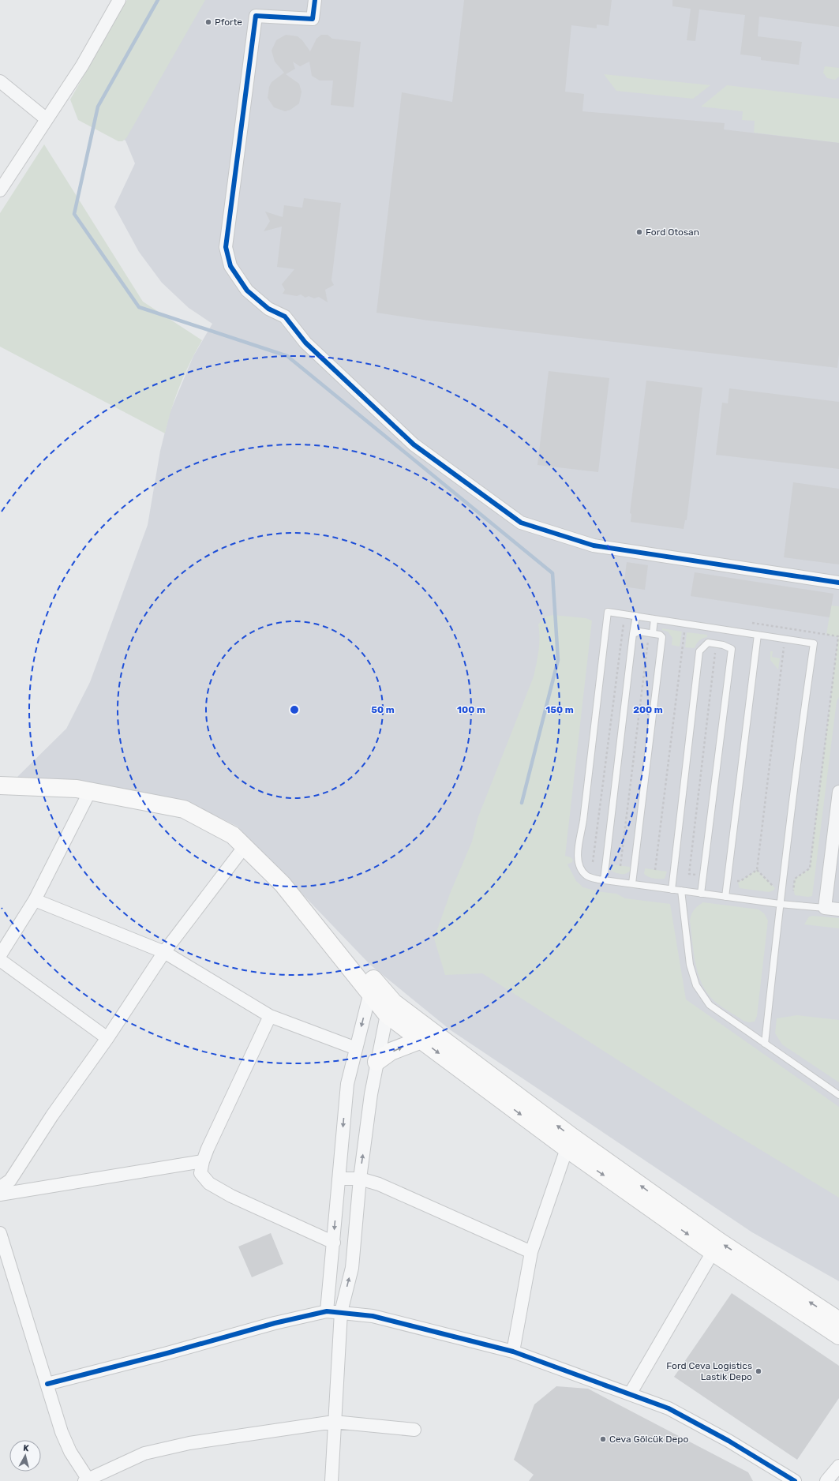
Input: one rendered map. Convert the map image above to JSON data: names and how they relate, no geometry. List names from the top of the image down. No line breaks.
{"places":["Pforte","Ford Otosan","Ford Ceva Logistics Lastik Depo","Ceva Gölcük Depo"],"north":"top","rings":["50 m","100 m","150 m","200 m"]}
